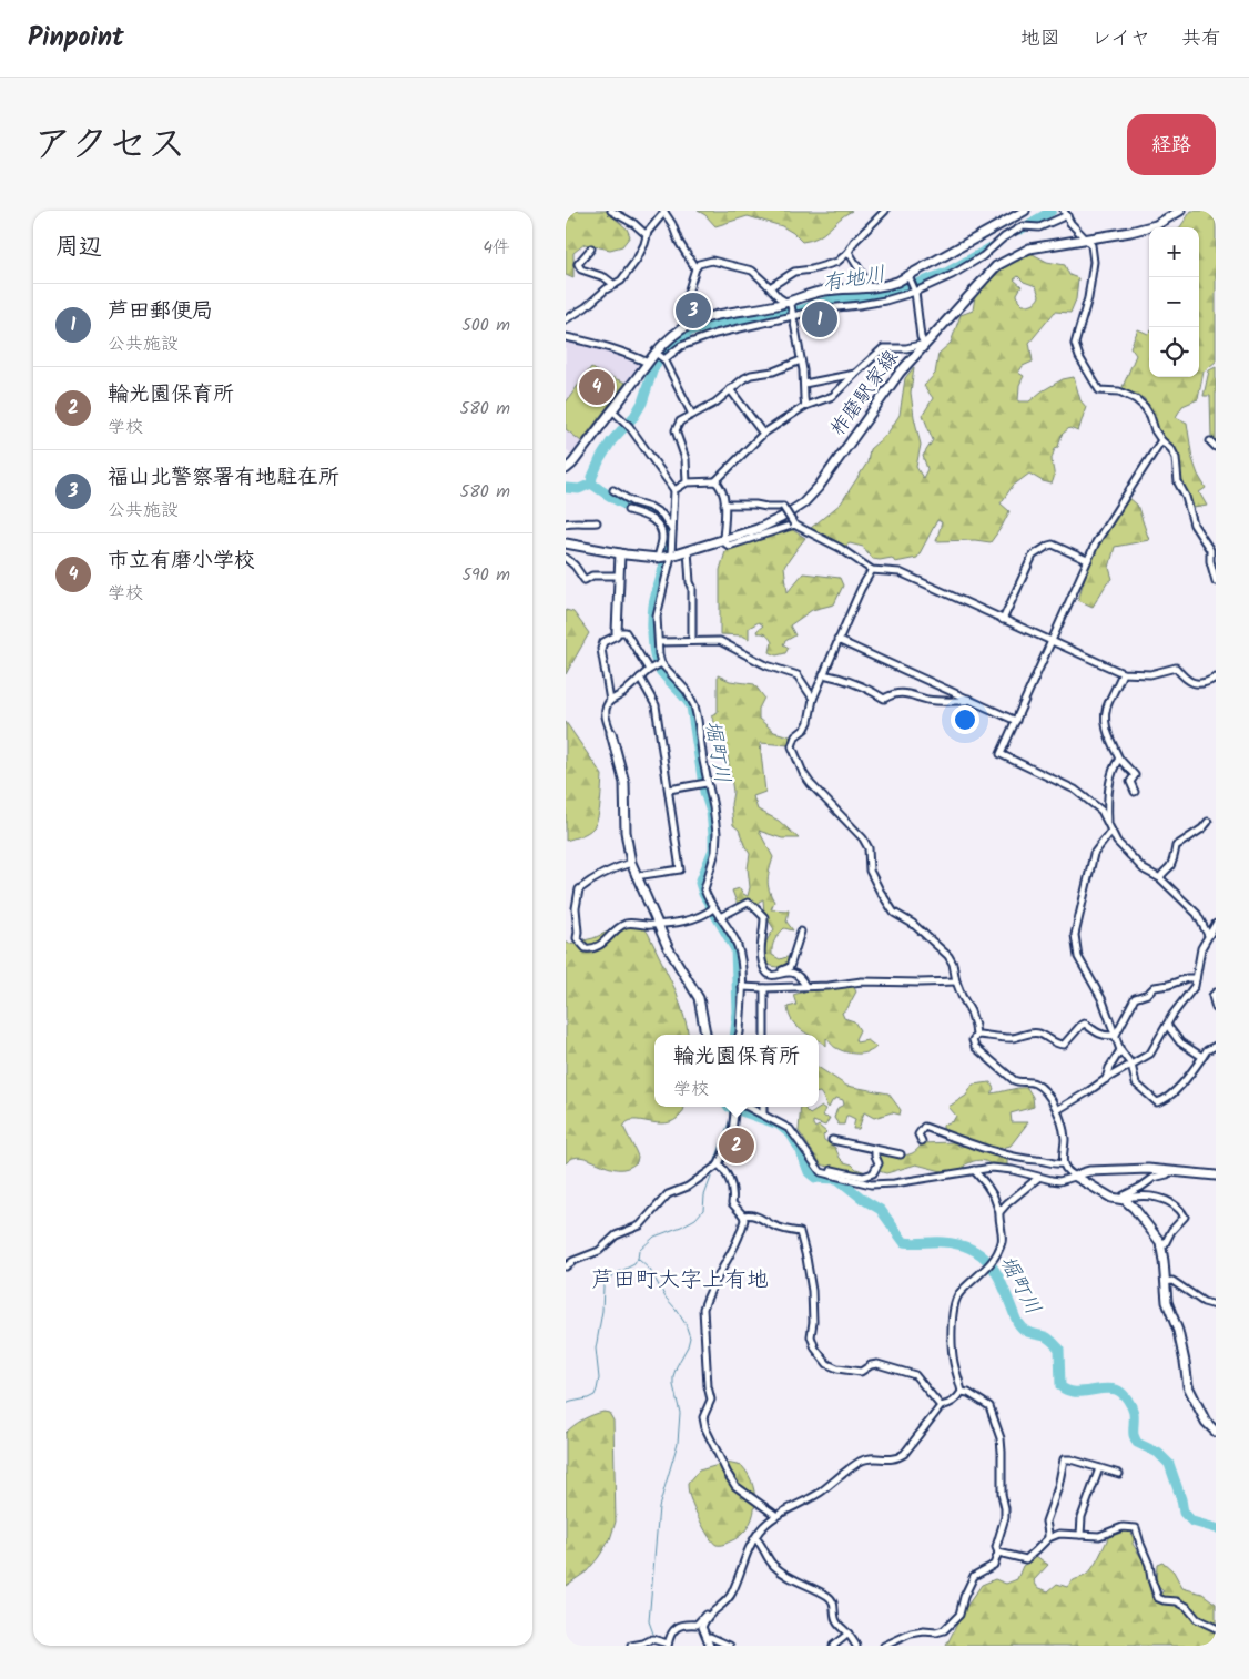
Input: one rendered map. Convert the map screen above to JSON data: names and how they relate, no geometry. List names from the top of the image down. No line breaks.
{"streets":{"main road":["柞磨駅家線"]},"districts":["芦田町大字上有地"],"water":["有地川","堀町川"],"page":{"header":"Pinpoint","nav":["地図","レイヤ","共有"],"title":"アクセス","buttons":"経路","heading":["周辺","4件"],"map_buttons":["+","−"],"list":[{"mark":"1","name":"芦田郵便局","note":"公共施設","value":"500 m"},{"mark":"2","name":"輪光園保育所","note":"学校","value":"580 m"},{"mark":"3","name":"福山北警察署有地駐在所","note":"公共施設","value":"580 m"},{"mark":"4","name":"市立有磨小学校","note":"学校","value":"590 m"}],"pins":["3","1","4","2"],"popup":["輪光園保育所","学校"]}}
